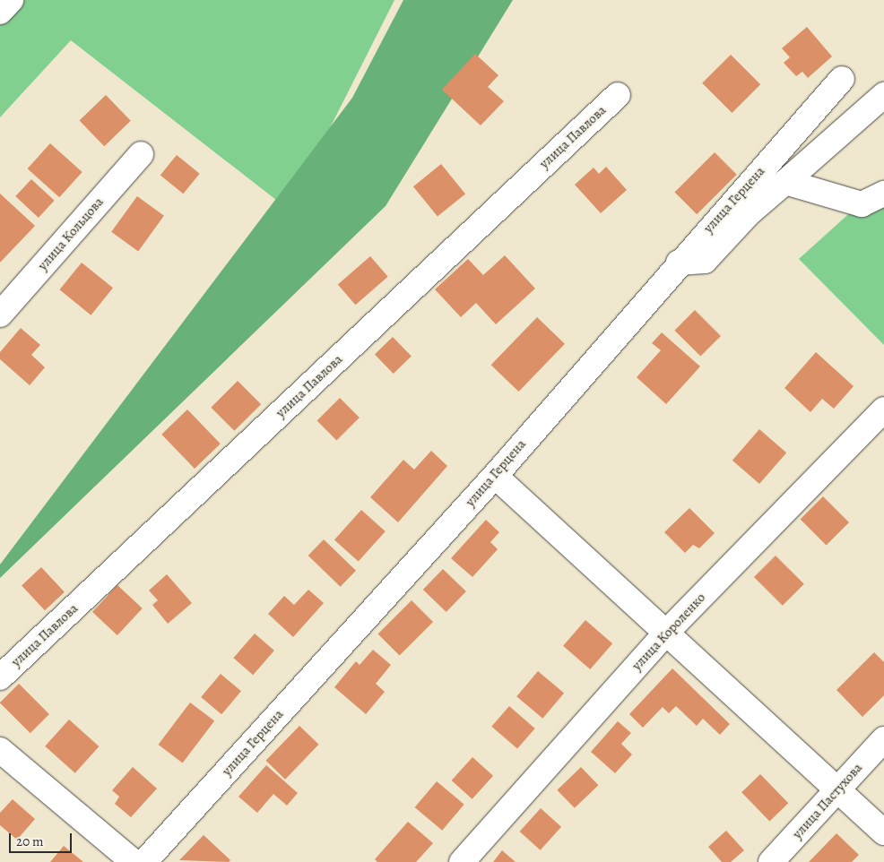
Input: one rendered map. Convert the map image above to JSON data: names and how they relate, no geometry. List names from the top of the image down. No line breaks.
{"streets":{"street":["улица Павлова","улица Герцена","улица Кольцова","улица Короленко","улица Пастухова"]},"scale_bar":"20 m"}
